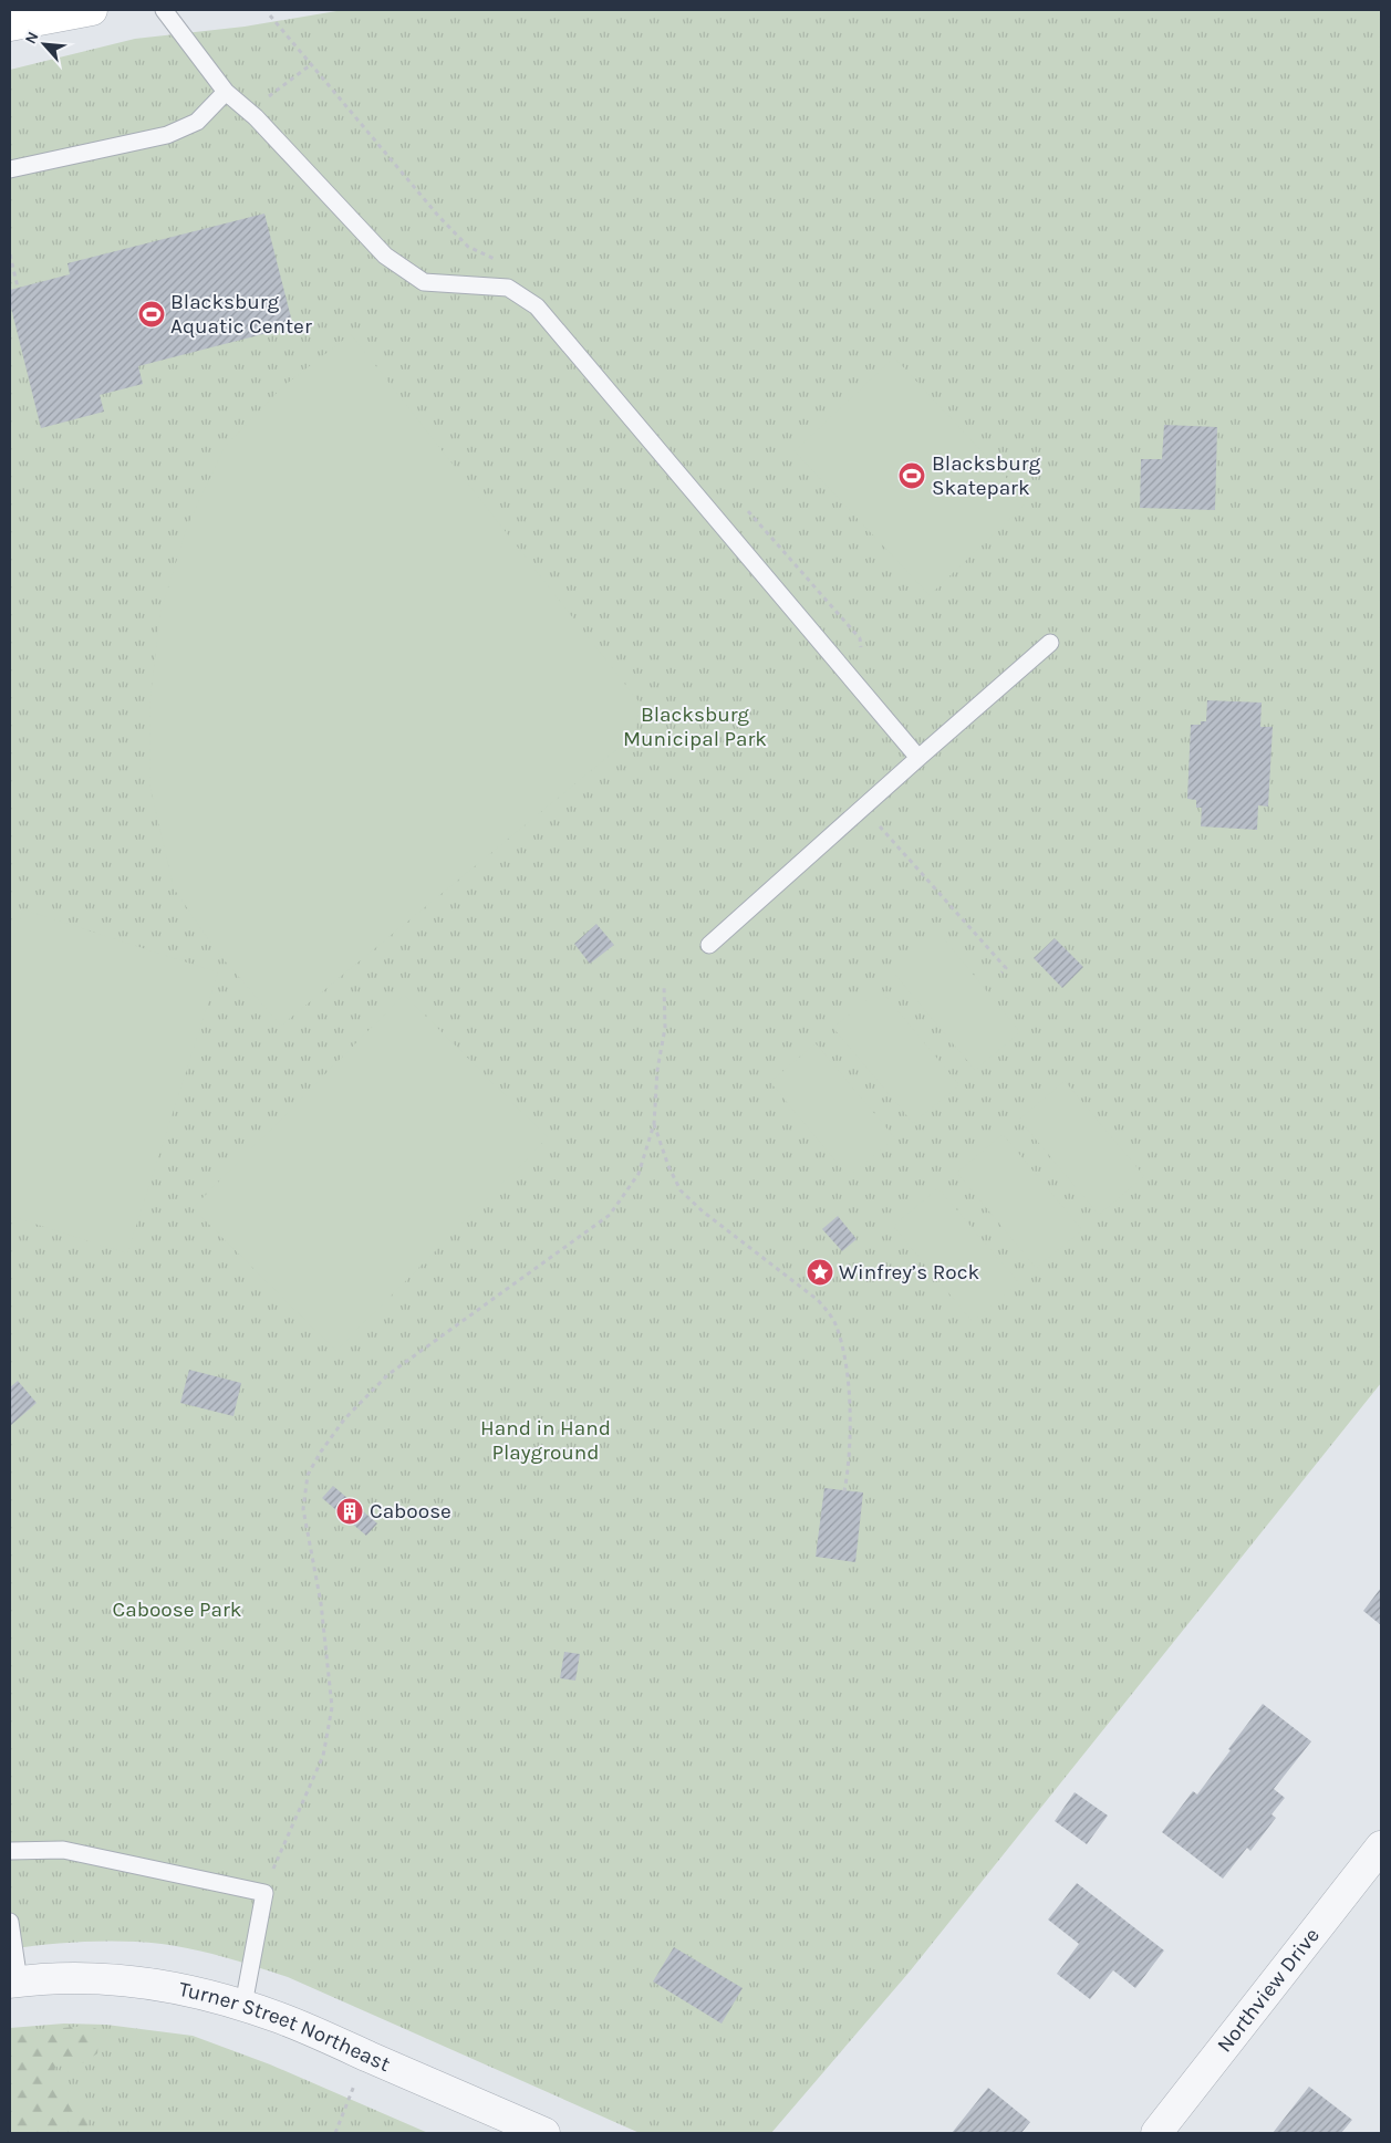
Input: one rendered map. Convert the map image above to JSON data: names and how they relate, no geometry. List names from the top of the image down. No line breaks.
{"streets":{"street":["Northview Drive","Turner Street Northeast"]},"parks":["Blacksburg Municipal Park","Hand in Hand Playground","Caboose Park"],"places":{"sports":["Blacksburg Aquatic Center","Blacksburg Skatepark"],"place":["Winfrey’s Rock"],"building":["Caboose"]},"north":"top left"}
